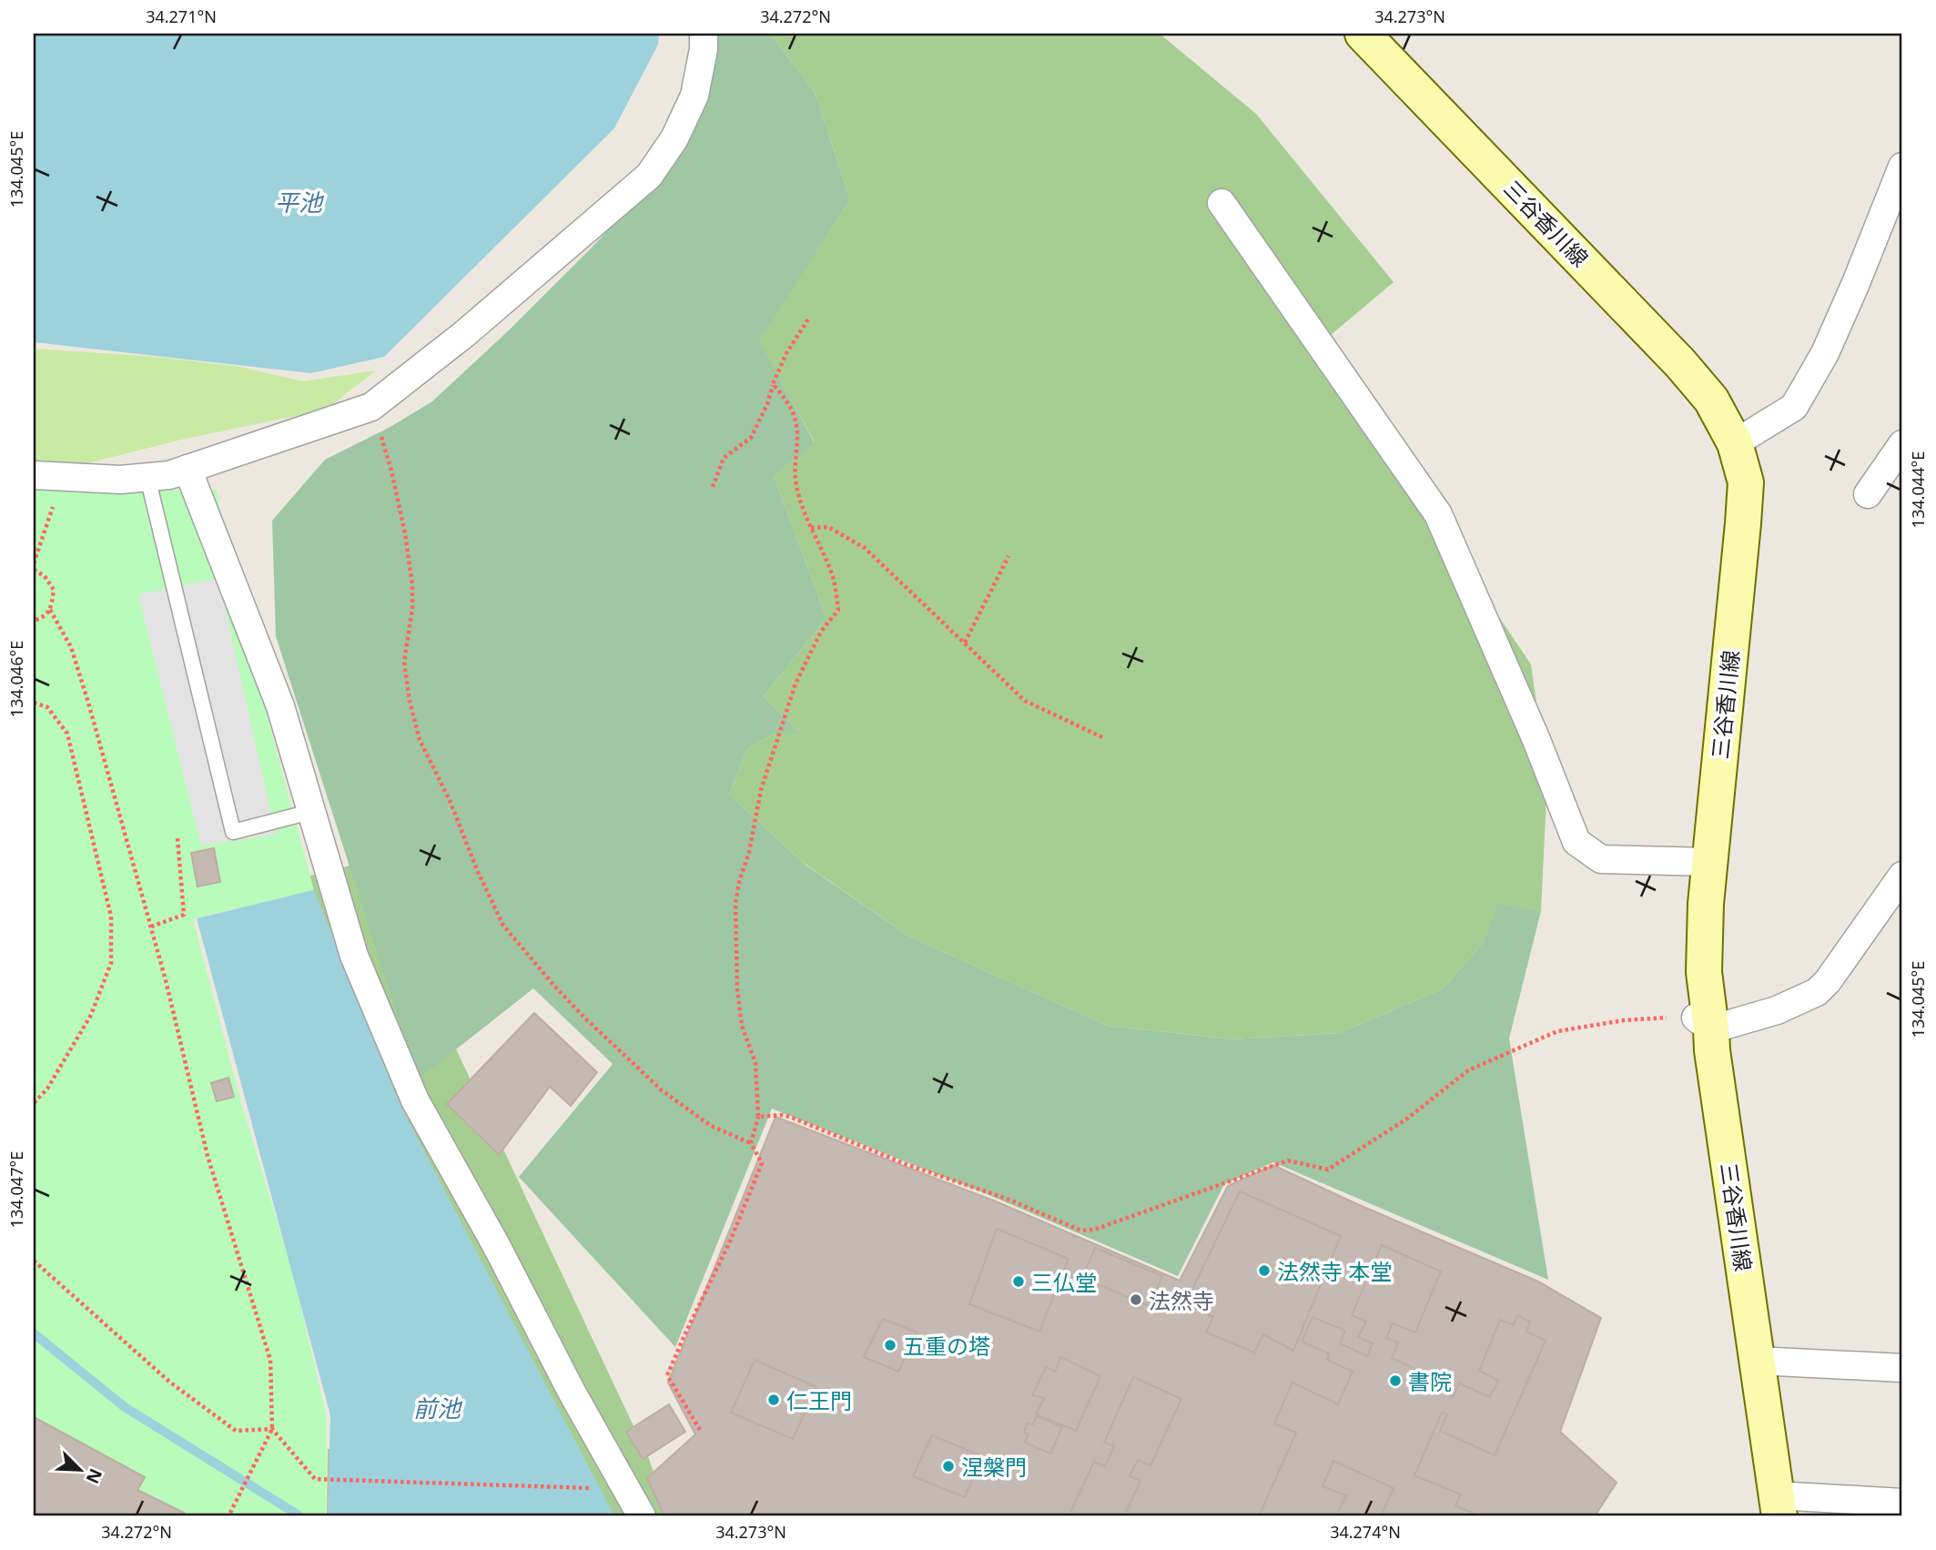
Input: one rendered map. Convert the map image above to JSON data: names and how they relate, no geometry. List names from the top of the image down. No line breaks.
{"streets":{"main road":["三谷香川線"]},"water":["平池","前池"],"places":["法然寺 本堂","三仏堂","法然寺","五重の塔","書院","仁王門","涅槃門"],"north":"bottom right","coordinates":["34.271°N","34.272°N","34.273°N","134.045°E","134.044°E","134.046°E","134.047°E","34.274°N"]}
